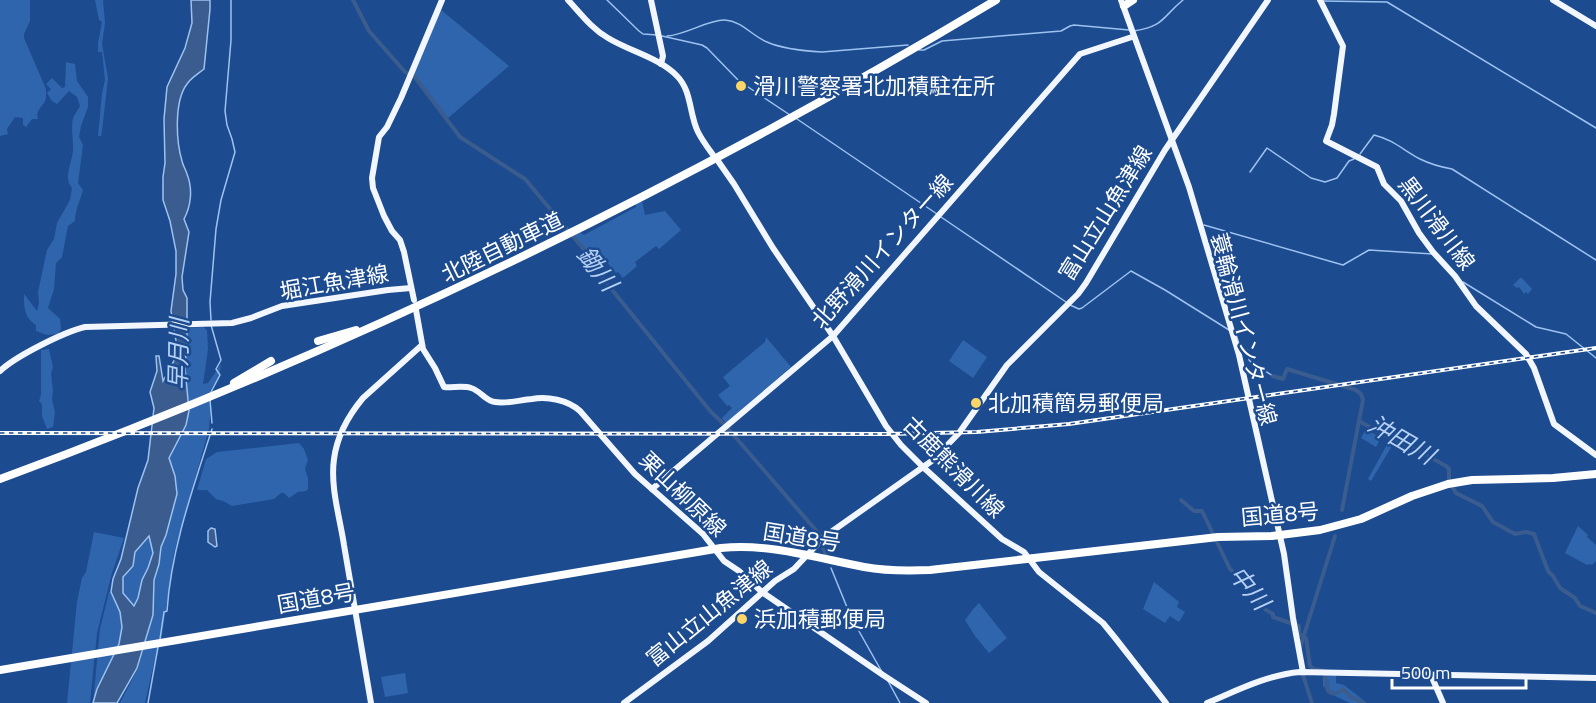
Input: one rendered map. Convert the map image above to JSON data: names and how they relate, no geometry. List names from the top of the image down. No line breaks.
{"streets":{"highway":["北陸自動車道","国道8号"],"main road":["富山立山魚津線","黒川滑川線","北野滑川インター線","堀江魚津線","蓑輪滑川インター線","古鹿熊滑川線","栗山柳原線"]},"crossings":[["富山立山魚津線","蓑輪滑川インター線"],["富山立山魚津線","古鹿熊滑川線"],["富山立山魚津線","栗山柳原線"],["富山立山魚津線","国道8号"],["北野滑川インター線","蓑輪滑川インター線"],["北野滑川インター線","古鹿熊滑川線"],["北野滑川インター線","栗山柳原線"],["蓑輪滑川インター線","国道8号"],["古鹿熊滑川線","国道8号"],["栗山柳原線","国道8号"]],"water":["鋤川","早月川","沖田川","中川"],"places":["滑川警察署北加積駐在所","北加積簡易郵便局","浜加積郵便局"],"scale_bar":"500 m"}
